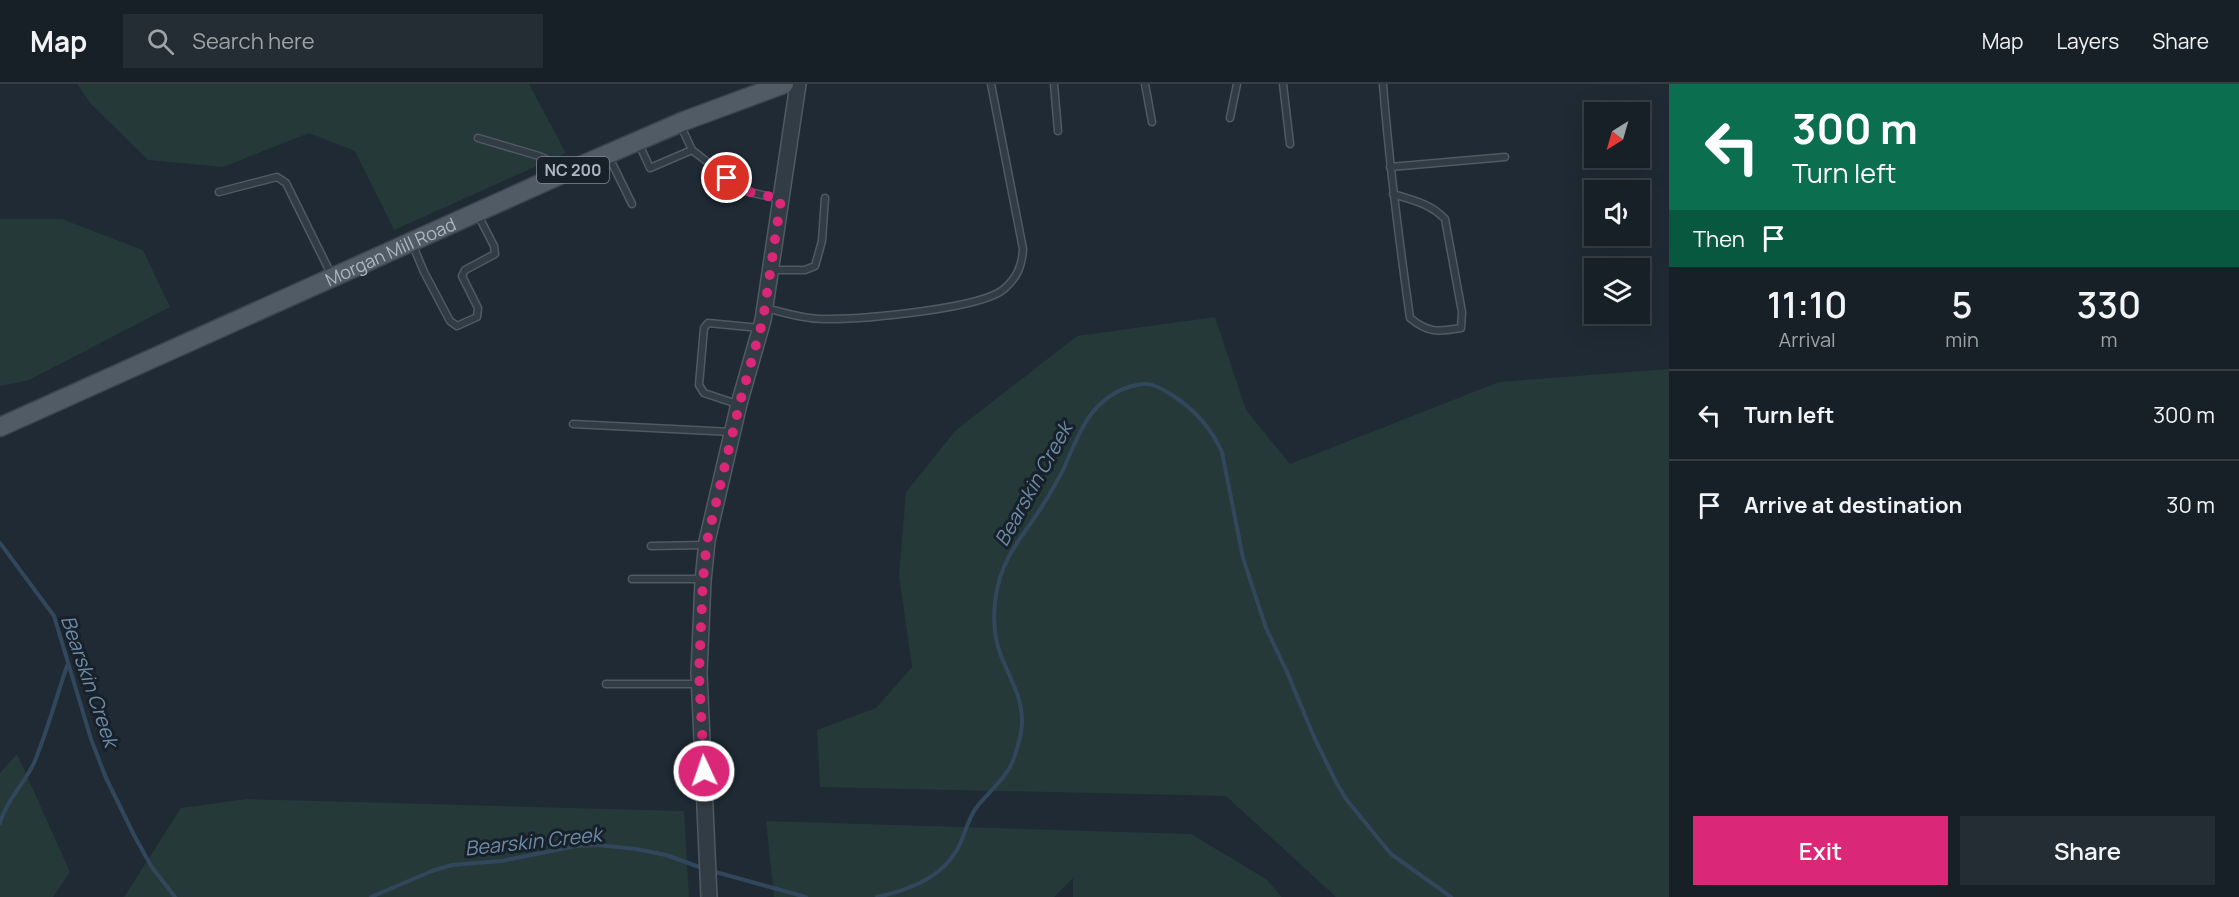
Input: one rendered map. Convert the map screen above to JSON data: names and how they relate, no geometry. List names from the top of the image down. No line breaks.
{"streets":{"main road":["NC 200","Morgan Mill Road"]},"water":["Bearskin Creek"],"north":"bottom left","page":{"header":"Map","search":"Search here","nav":["Map","Layers","Share"],"turn":["300 m","Turn left"],"then":"Then","eta":["11:10","Arrival","5","min","330","m"],"list":[{"name":"Turn left","value":"300 m"},{"name":"Arrive at destination","value":"30 m"}],"buttons":["Exit","Share"]}}
